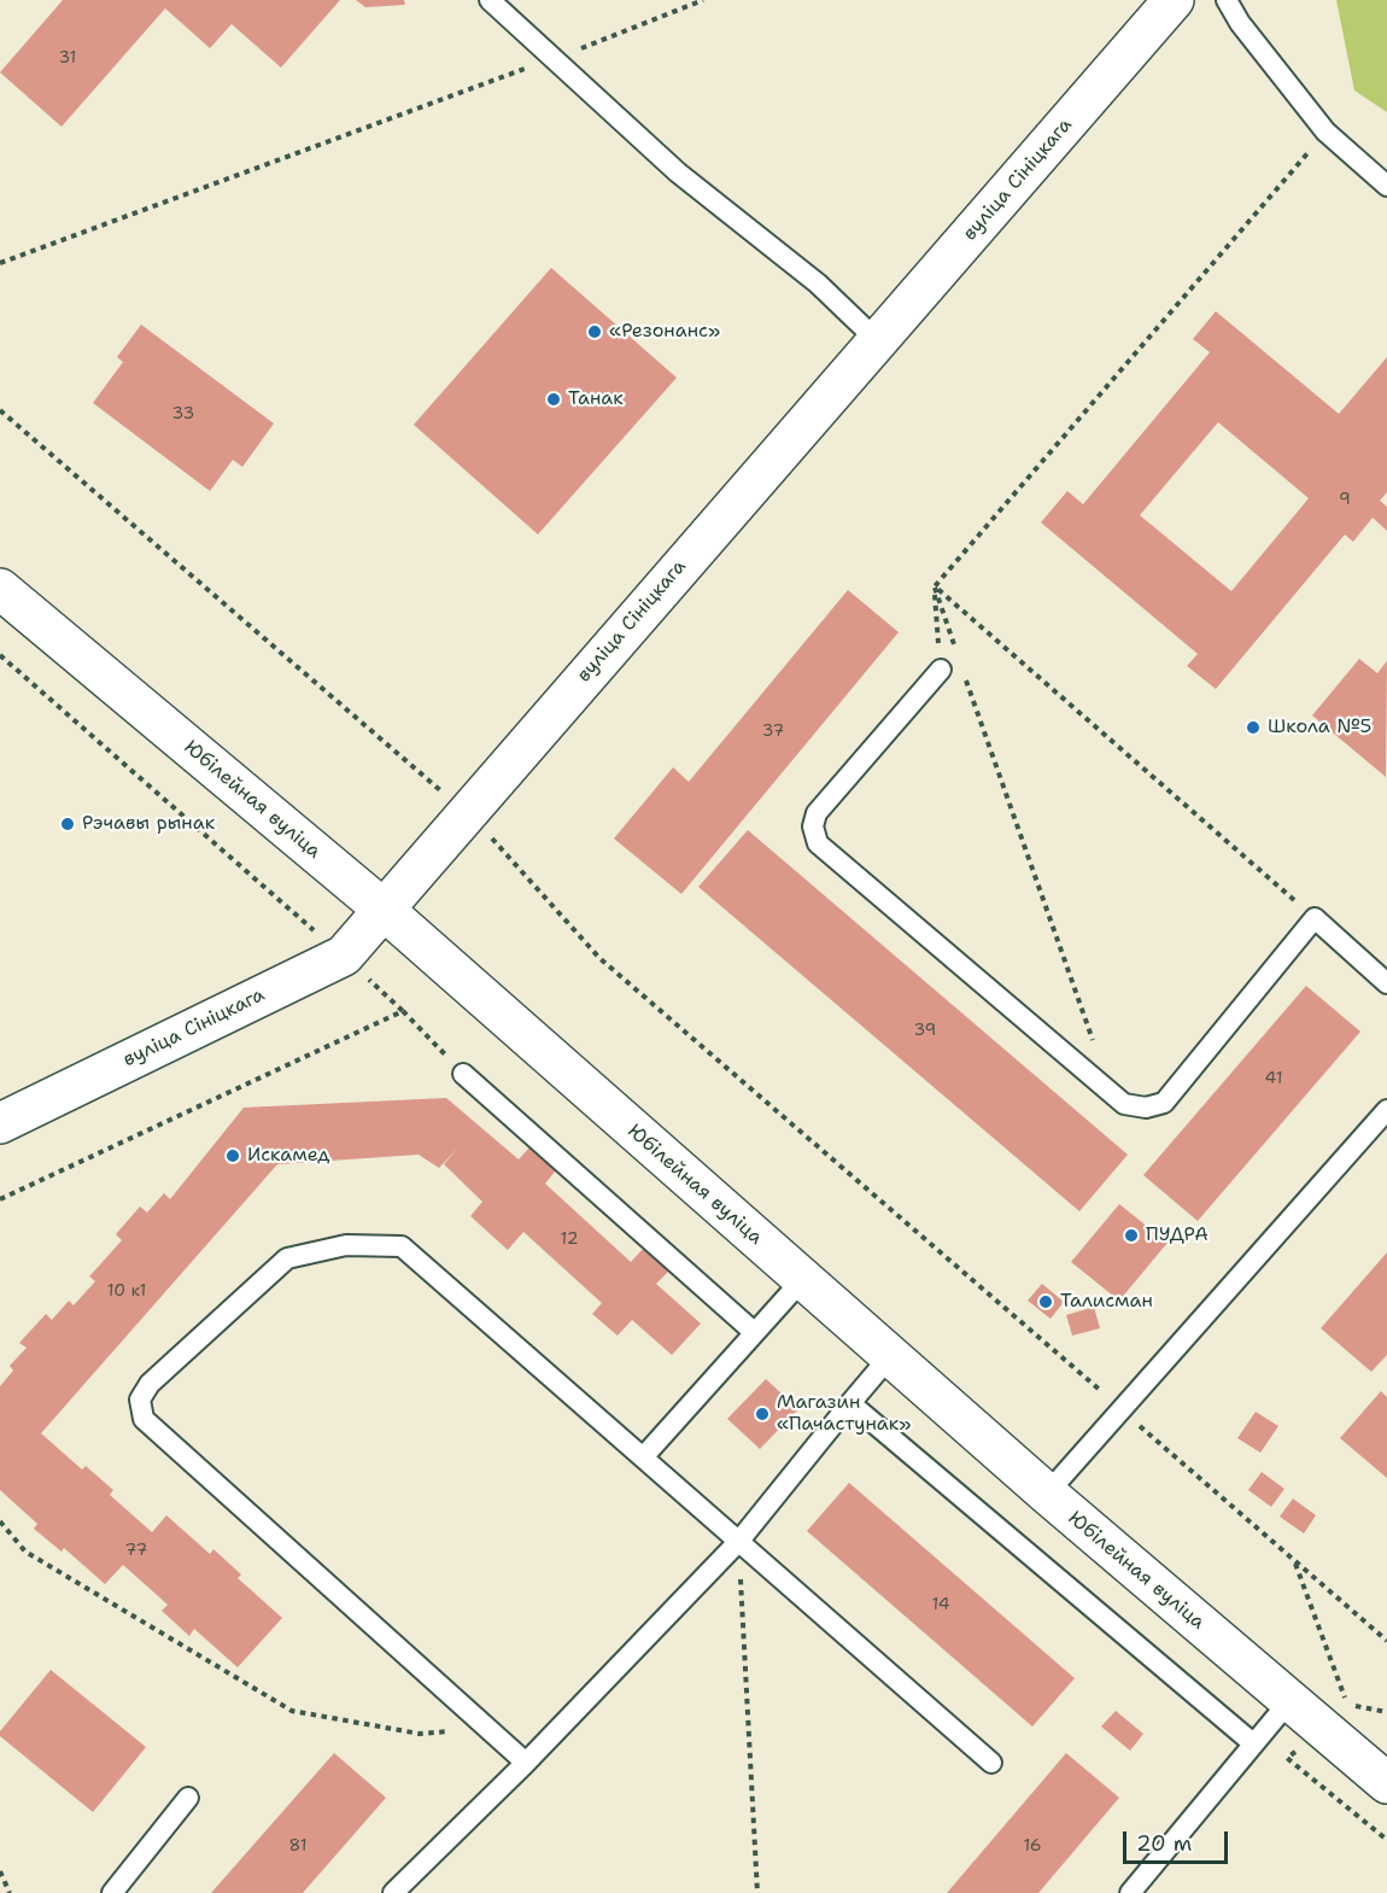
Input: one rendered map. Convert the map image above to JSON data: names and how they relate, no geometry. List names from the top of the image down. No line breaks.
{"streets":{"street":["вуліца Сініцкага","Юбілейная вуліца"]},"crossings":[["вуліца Сініцкага","Юбілейная вуліца"]],"places":["«Резонанс»","Танак","Школа №5","Рэчавы рынак","Искамед","ПУДРА","Талисман","Магазин «Пачастунак»"],"house_numbers":["31","33","9","37","39","41","12","10 к1","77","14","81","16"],"scale_bar":"20 m"}
